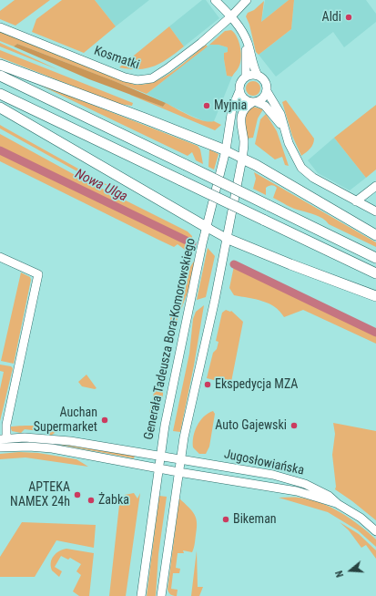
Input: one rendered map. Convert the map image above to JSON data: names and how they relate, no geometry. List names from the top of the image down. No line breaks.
{"streets":{"street":["Kosmatki","Generała Tadeusza Bora-Komorowskiego","Jugosłowiańska"]},"crossings":[["Generała Tadeusza Bora-Komorowskiego","Jugosłowiańska"]],"water":["Nowa Ulga"],"places":["Aldi","Myjnia","Ekspedycja MZA","Auchan Supermarket","Auto Gajewski","APTEKA NAMEX 24h","Żabka","Bikeman"],"north":"left"}
